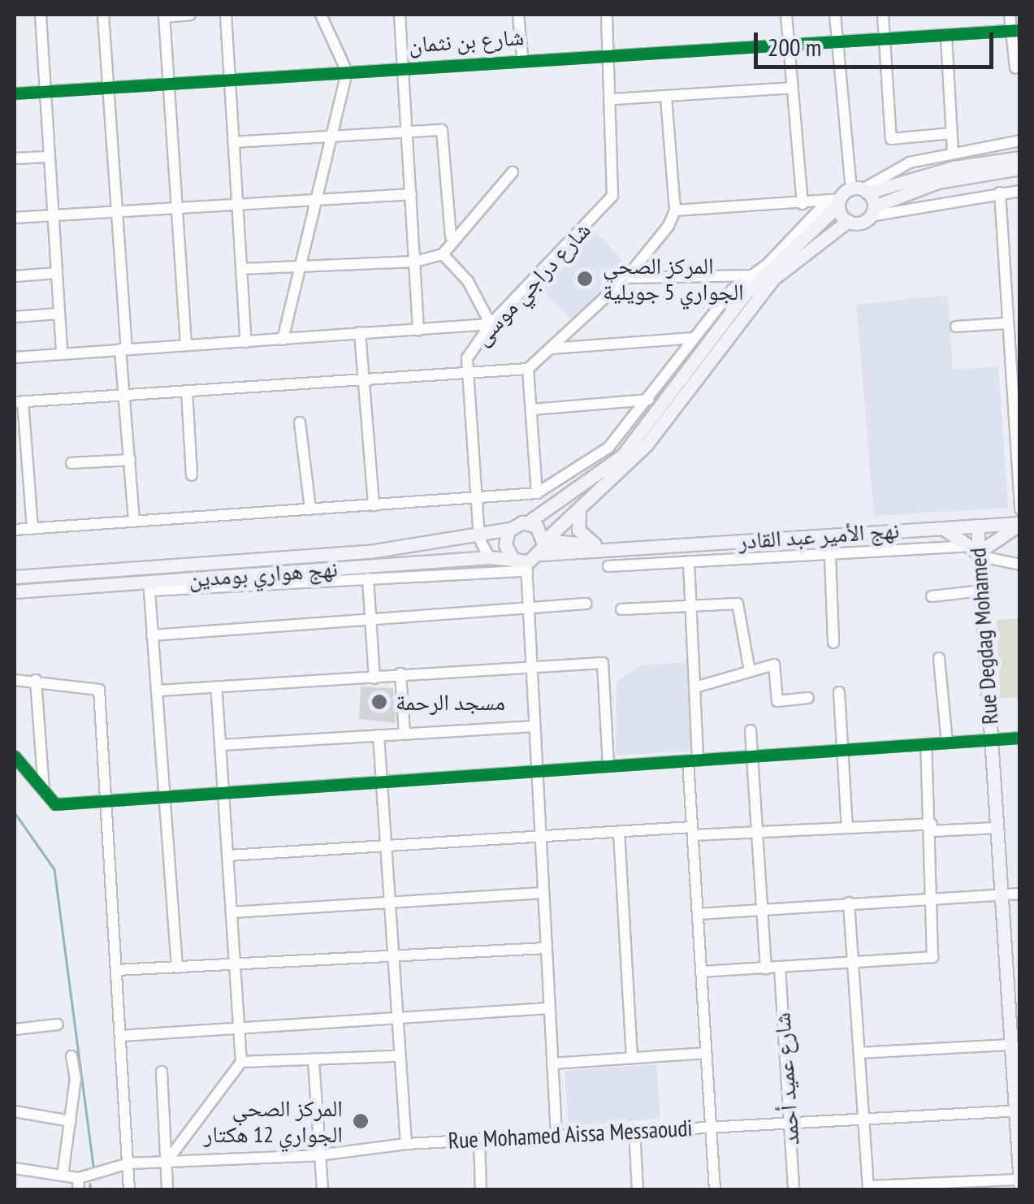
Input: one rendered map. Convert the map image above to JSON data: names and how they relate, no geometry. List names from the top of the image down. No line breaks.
{"streets":{"main road":["نهج الأمير عبد القادر","نهج هواري بومدين","Rue Degdag Mohamed"],"street":["شارع بن نثمان","شارع دراجي موسى","شارع عميد أحمد","Rue Mohamed Aissa Messaoudi"]},"crossings":[["شارع بن نثمان","شارع دراجي موسى"],["شارع دراجي موسى","نهج هواري بومدين"],["نهج الأمير عبد القادر","نهج هواري بومدين"],["نهج الأمير عبد القادر","Rue Degdag Mohamed"],["Rue Degdag Mohamed","Rue Mohamed Aissa Messaoudi"],["شارع عميد أحمد","Rue Mohamed Aissa Messaoudi"]],"places":["المركز الصحي الجواري 5 جويلية","مسجد الرحمة","المركز الصحي الجواري 12 هكتار"],"scale_bar":"200 m"}
